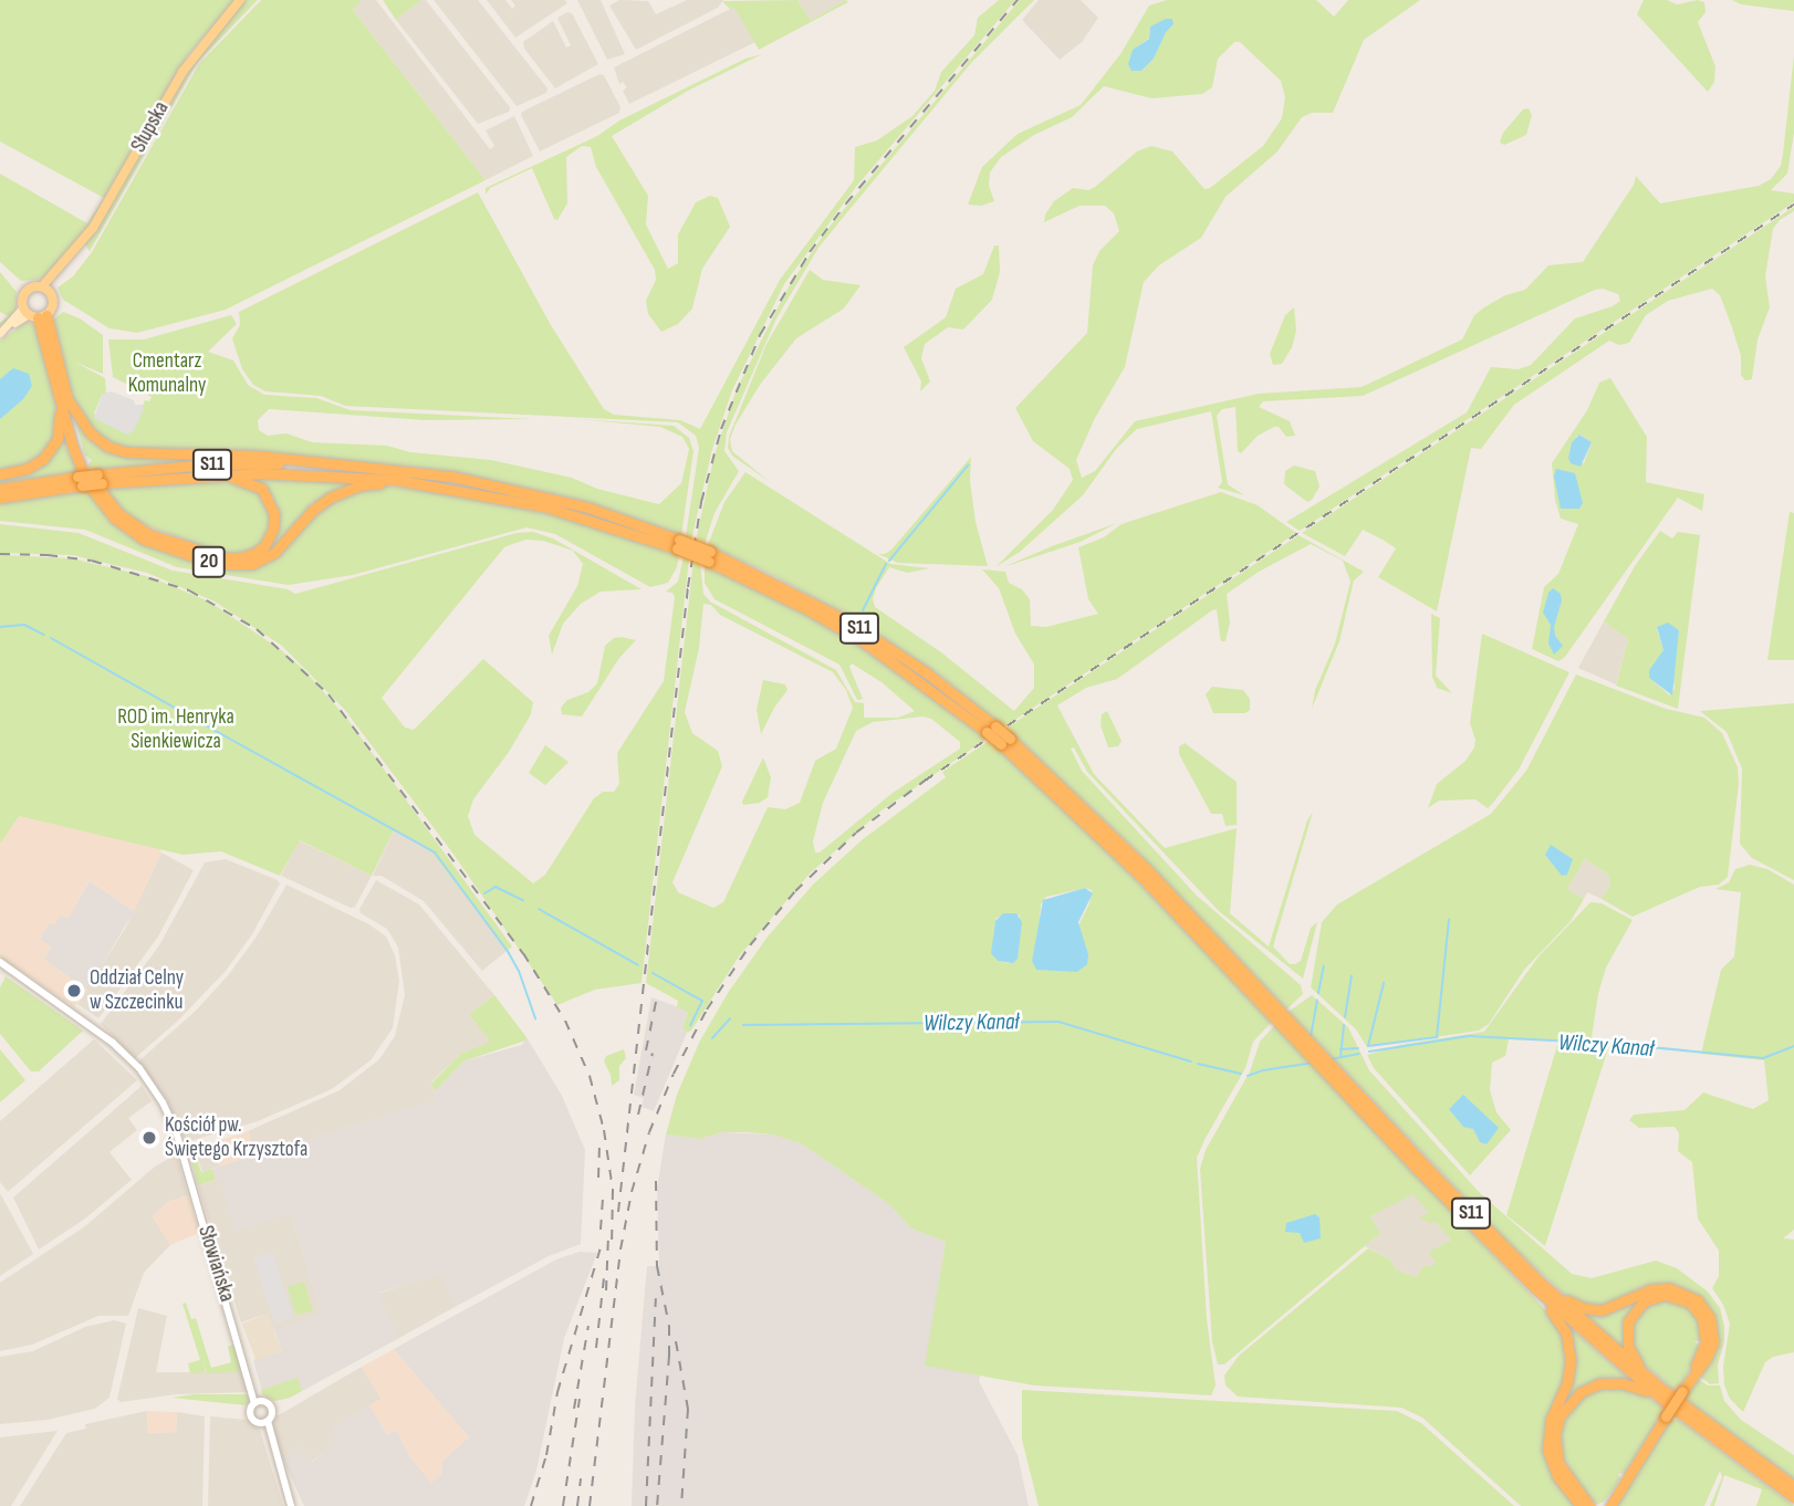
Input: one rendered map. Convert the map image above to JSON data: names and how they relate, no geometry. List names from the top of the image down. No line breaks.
{"streets":{"highway":["S11","20"],"main road":["Słupska"],"street":["Słowiańska"]},"crossings":[["Słupska","20"],["S11","20"]],"water":["Wilczy Kanał"],"parks":["Cmentarz Komunalny","ROD im. Henryka Sienkiewicza"],"places":["Oddział Celny w Szczecinku","Kościół pw. Świętego Krzysztofa"]}
